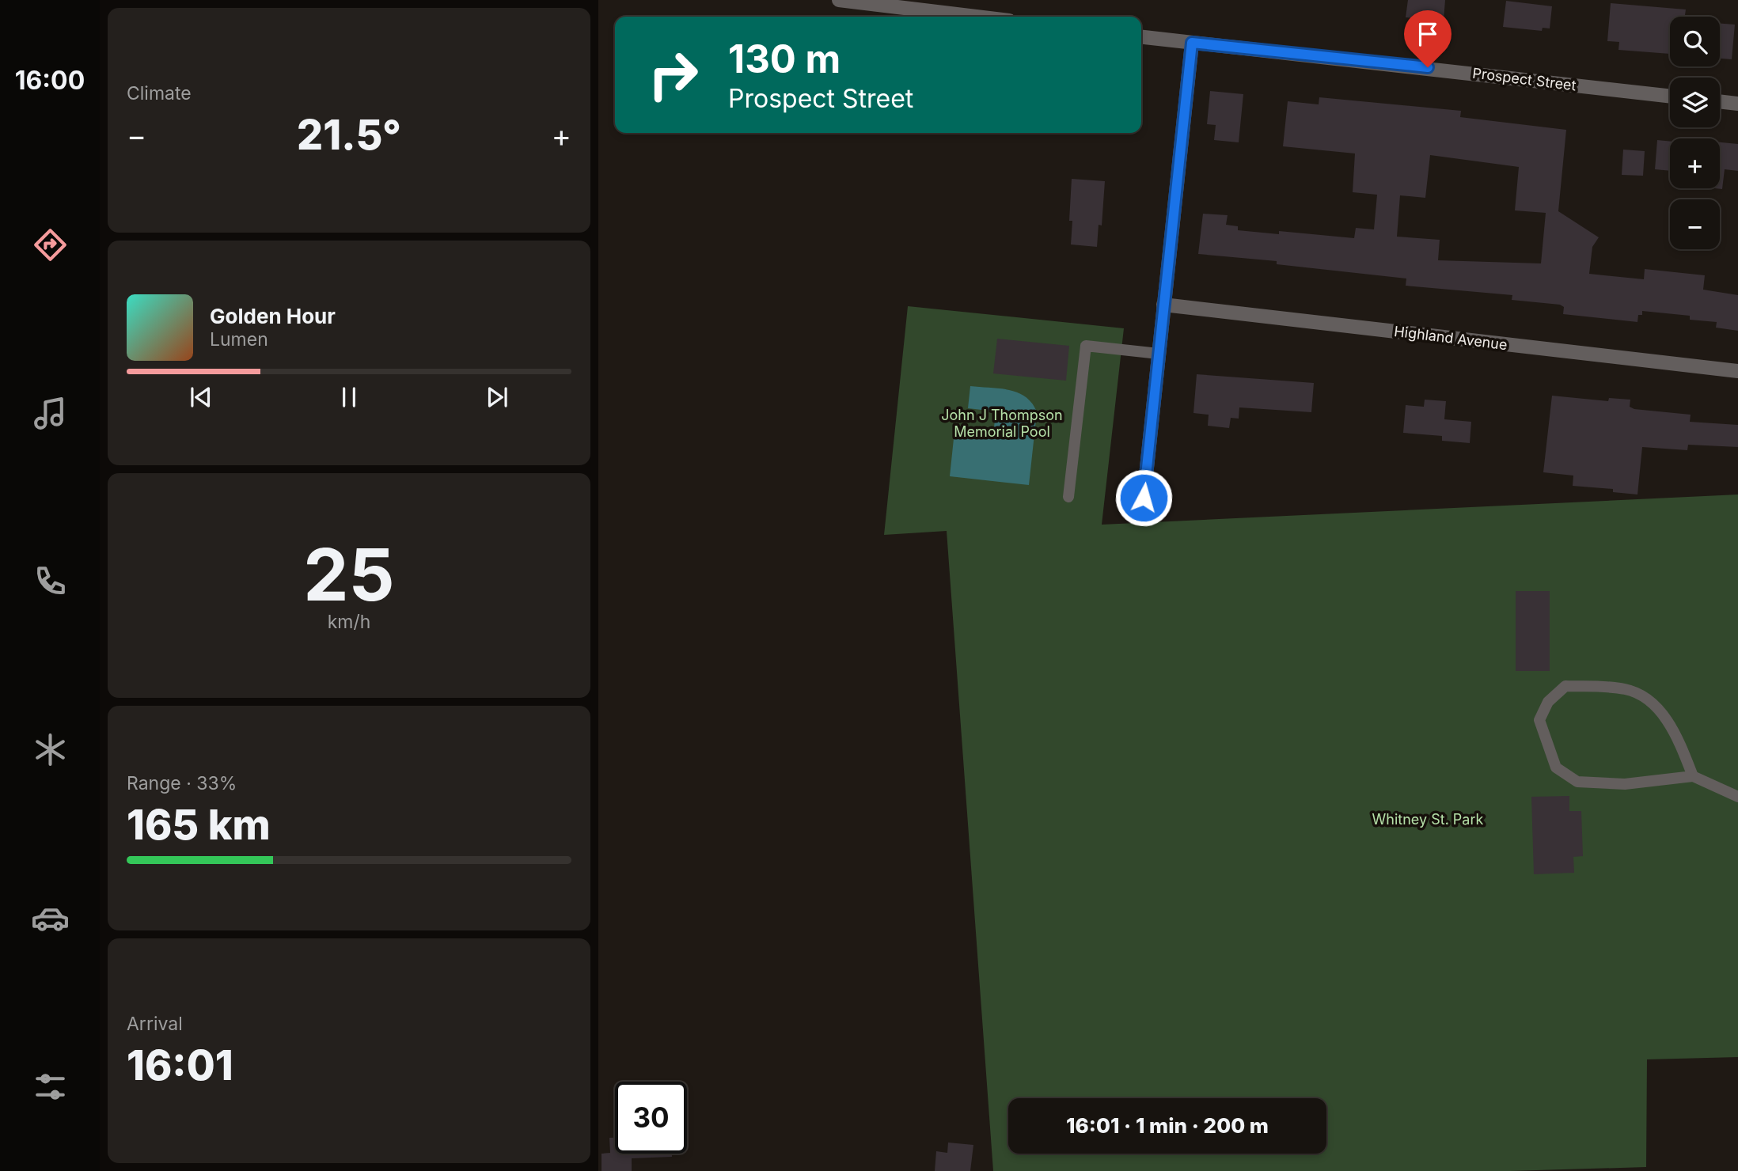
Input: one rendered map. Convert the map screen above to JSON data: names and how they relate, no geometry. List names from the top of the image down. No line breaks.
{"streets":{"street":["Prospect Street","Highland Avenue"]},"parks":["John J Thompson Memorial Pool","Whitney St. Park"],"page":{"tabs":"16:00","tile":["Climate",["25","km/h"],["Range · 33%","165 km"],["Arrival","16:01"]],"map_buttons":["+","−"],"turn":["130 m","Prospect Street"],"heat":["−","21.5°","+"],"song":["Golden Hour","Lumen"],"limit":"30","trip":"16:01 · 1 min · 200 m"}}
